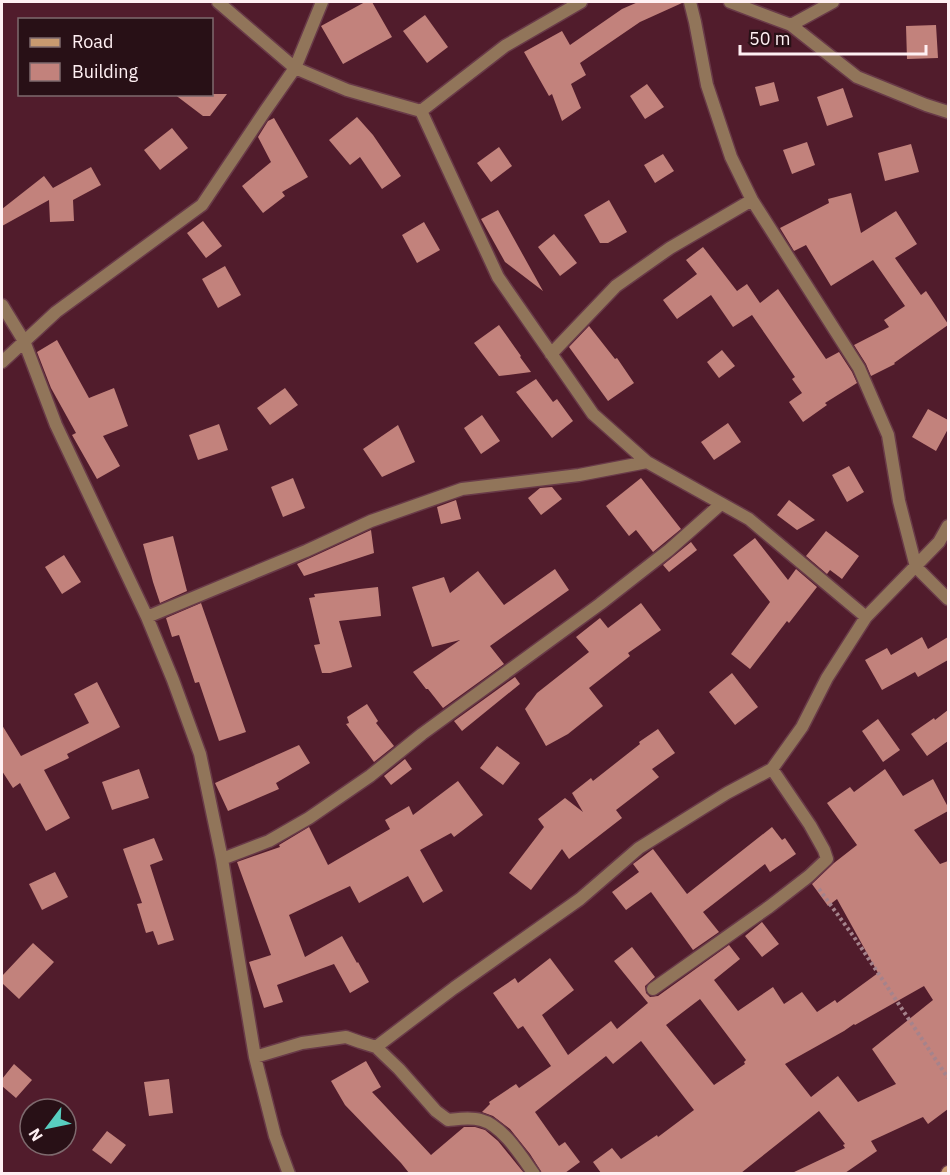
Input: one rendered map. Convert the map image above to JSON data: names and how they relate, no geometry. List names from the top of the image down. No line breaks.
{"legend":["Road","Building"],"scale_bar":"50 m","north":"bottom left"}
